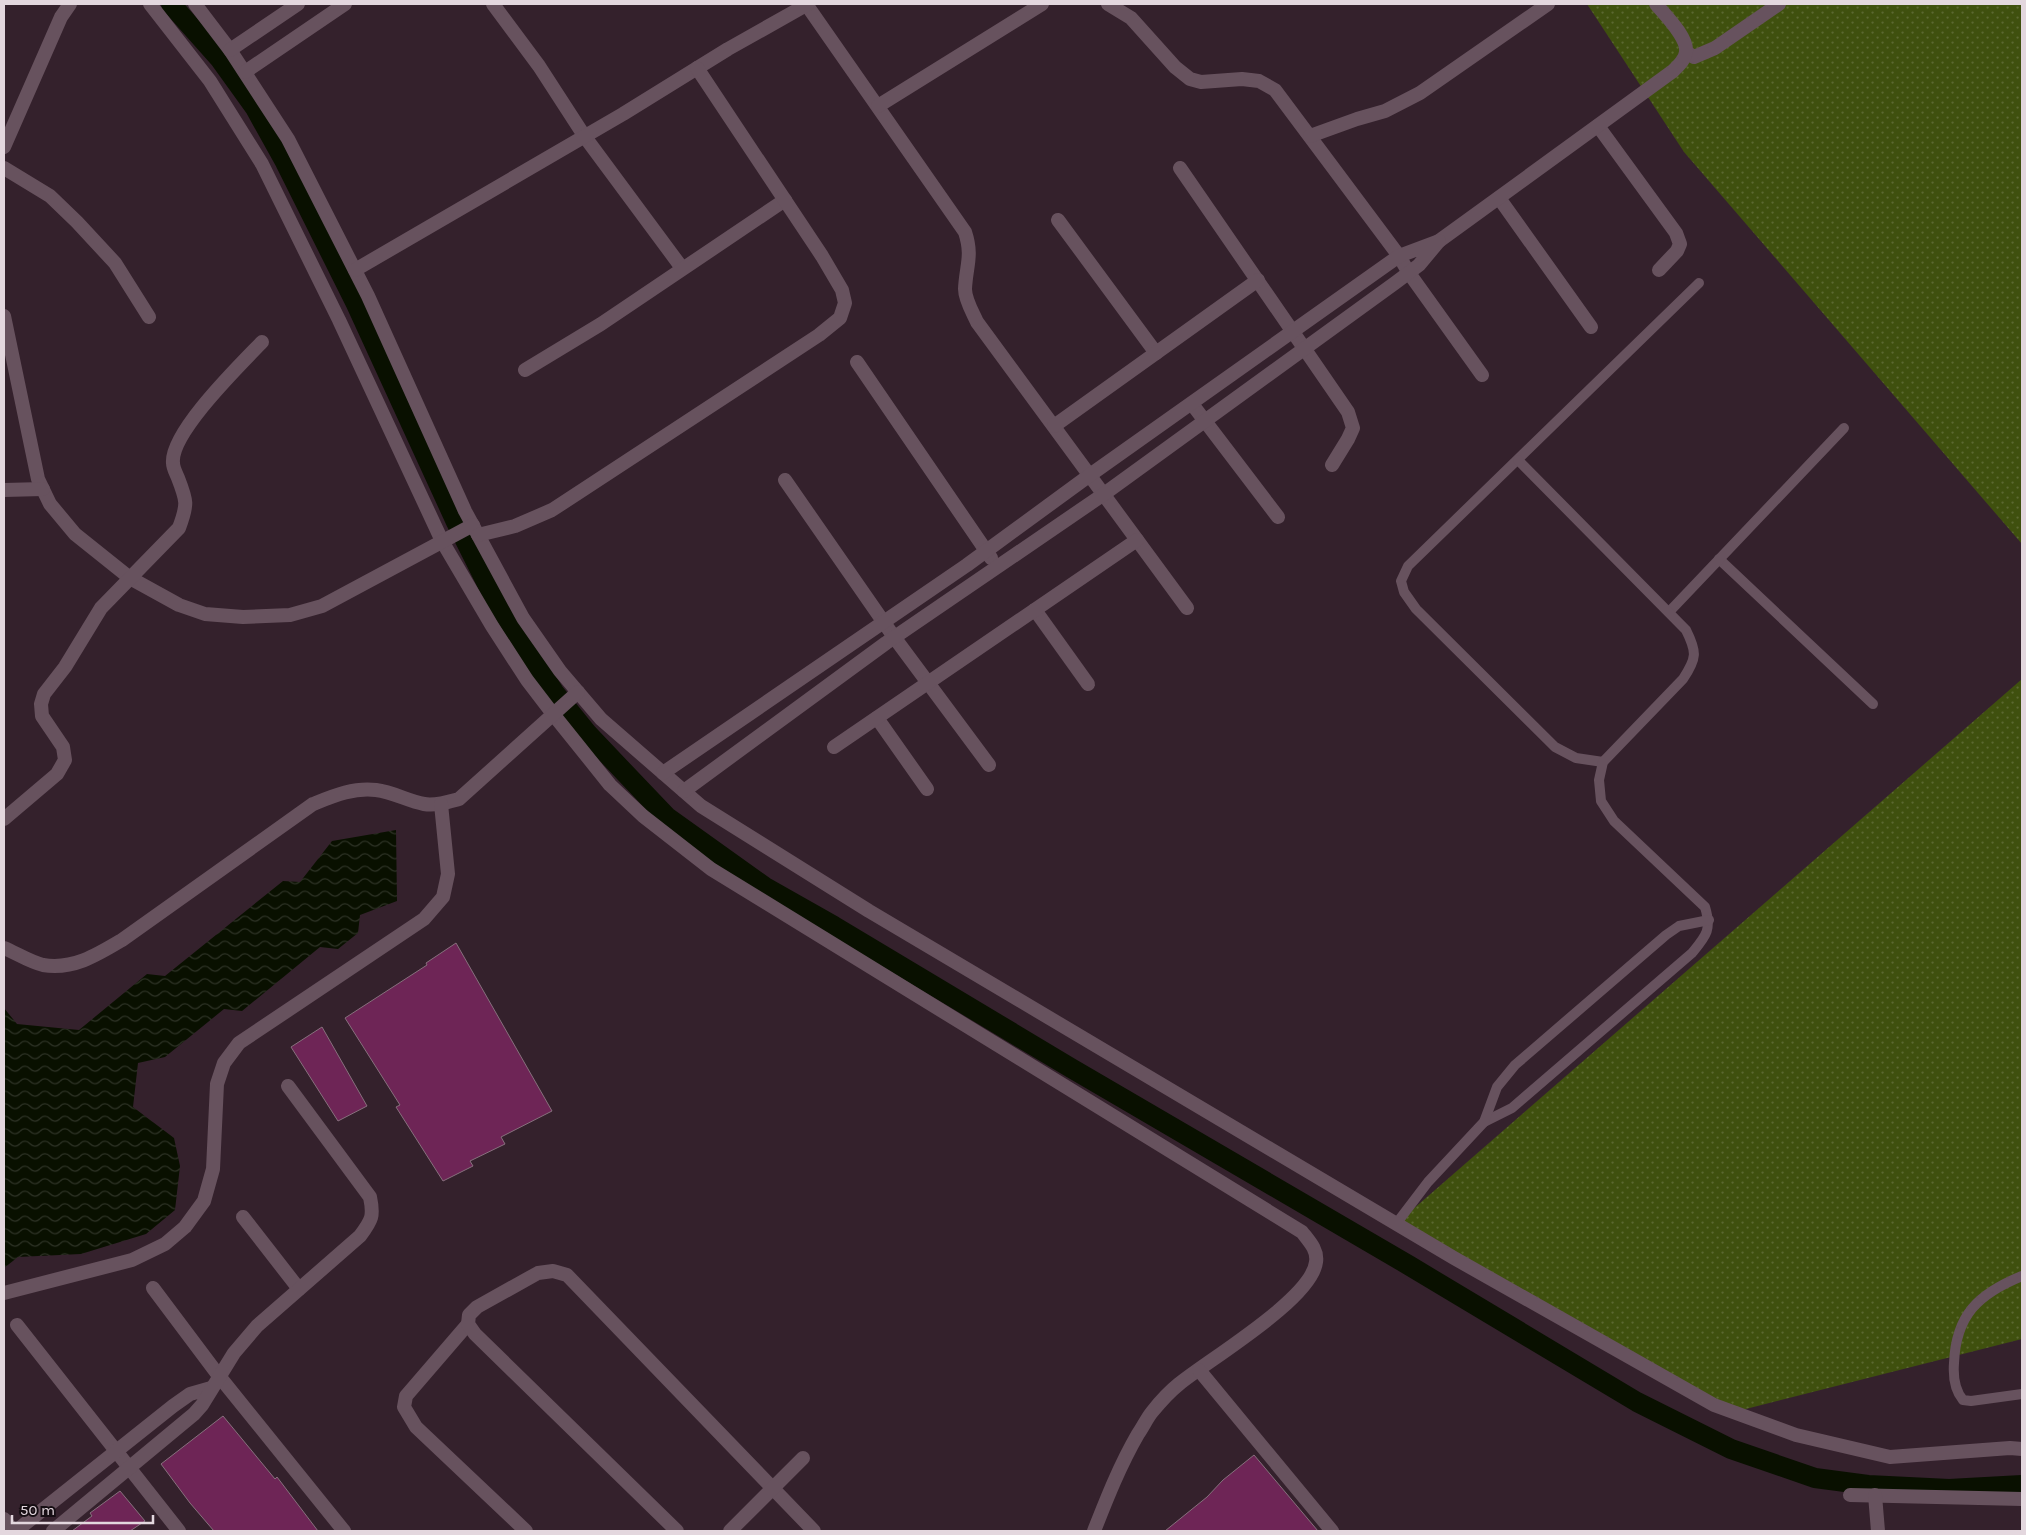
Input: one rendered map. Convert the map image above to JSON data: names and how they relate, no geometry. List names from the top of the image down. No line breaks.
{"scale_bar":"50 m"}
